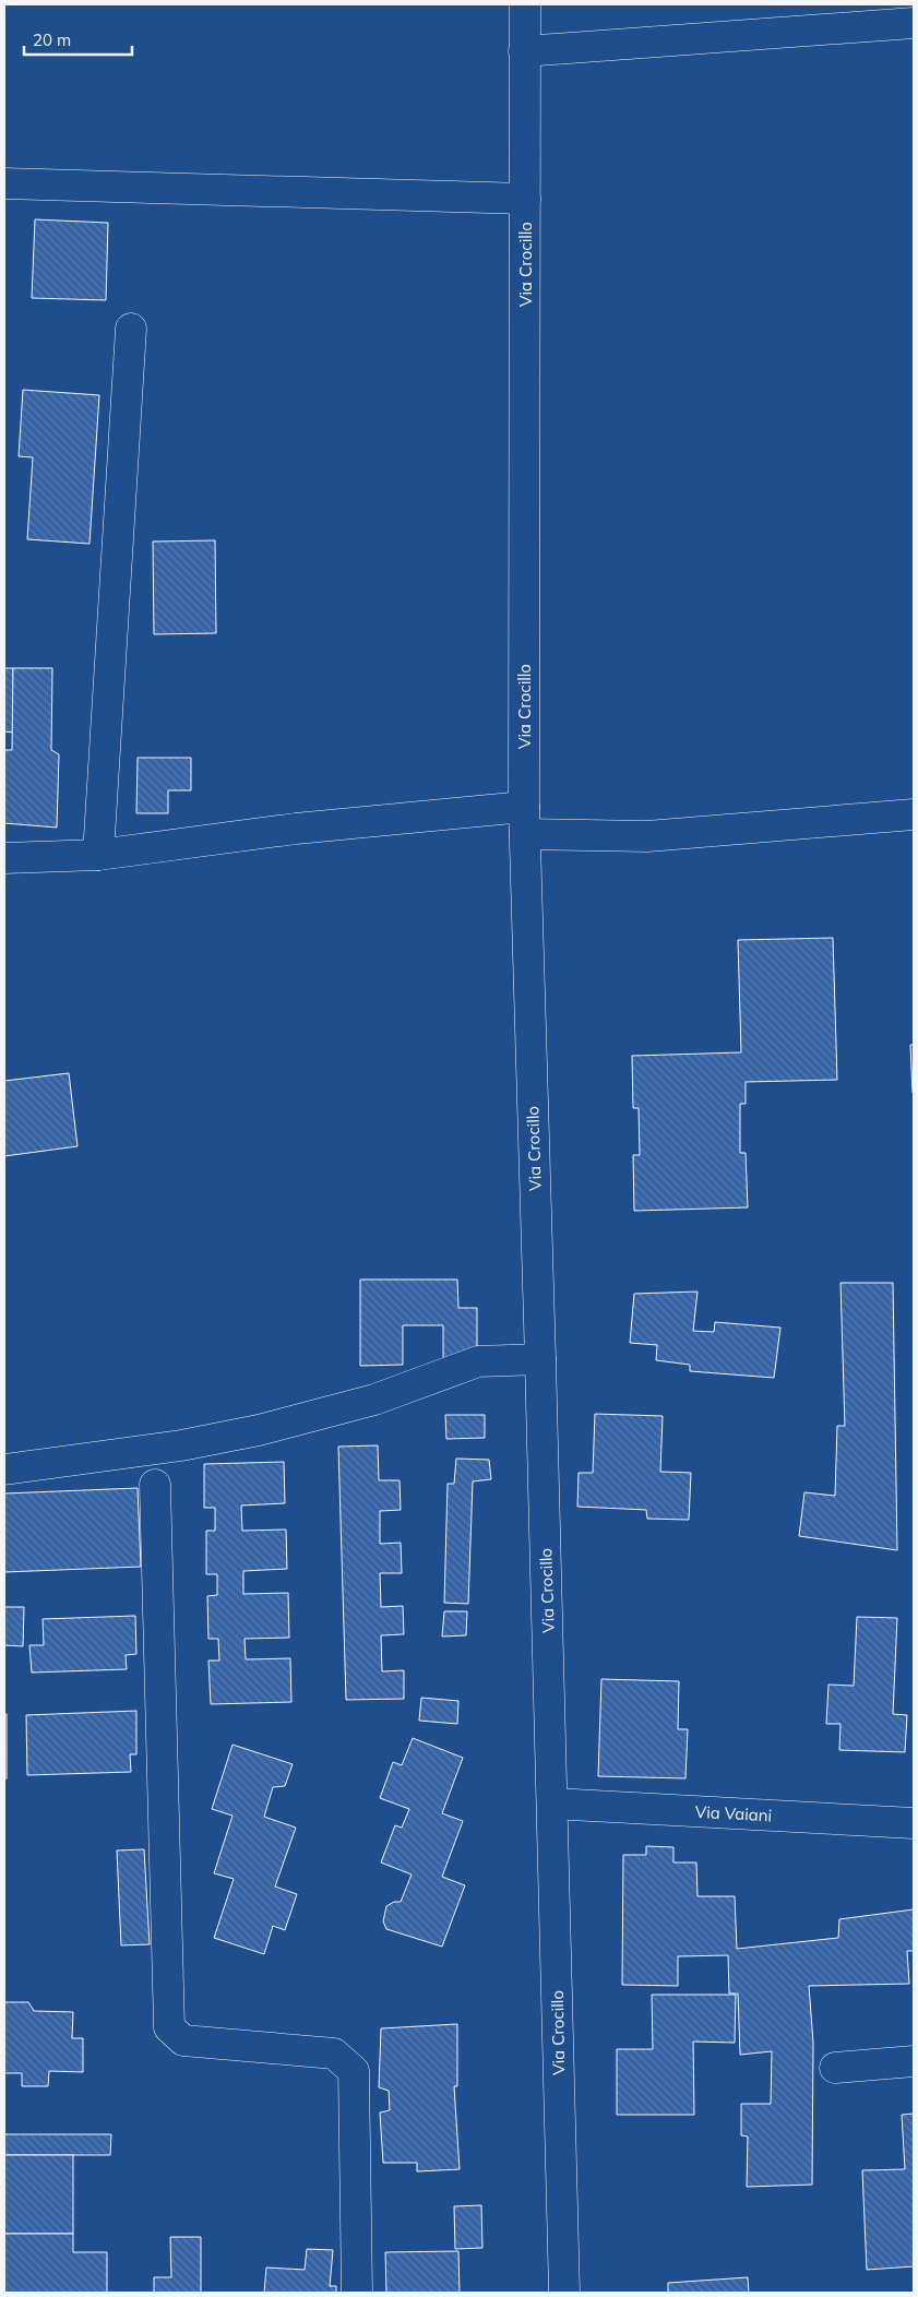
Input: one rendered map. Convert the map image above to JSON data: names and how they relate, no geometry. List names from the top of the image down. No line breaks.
{"streets":{"street":["Via Crocillo","Via Vaiani"]},"crossings":[["Via Crocillo","Via Vaiani"]],"scale_bar":"20 m"}
